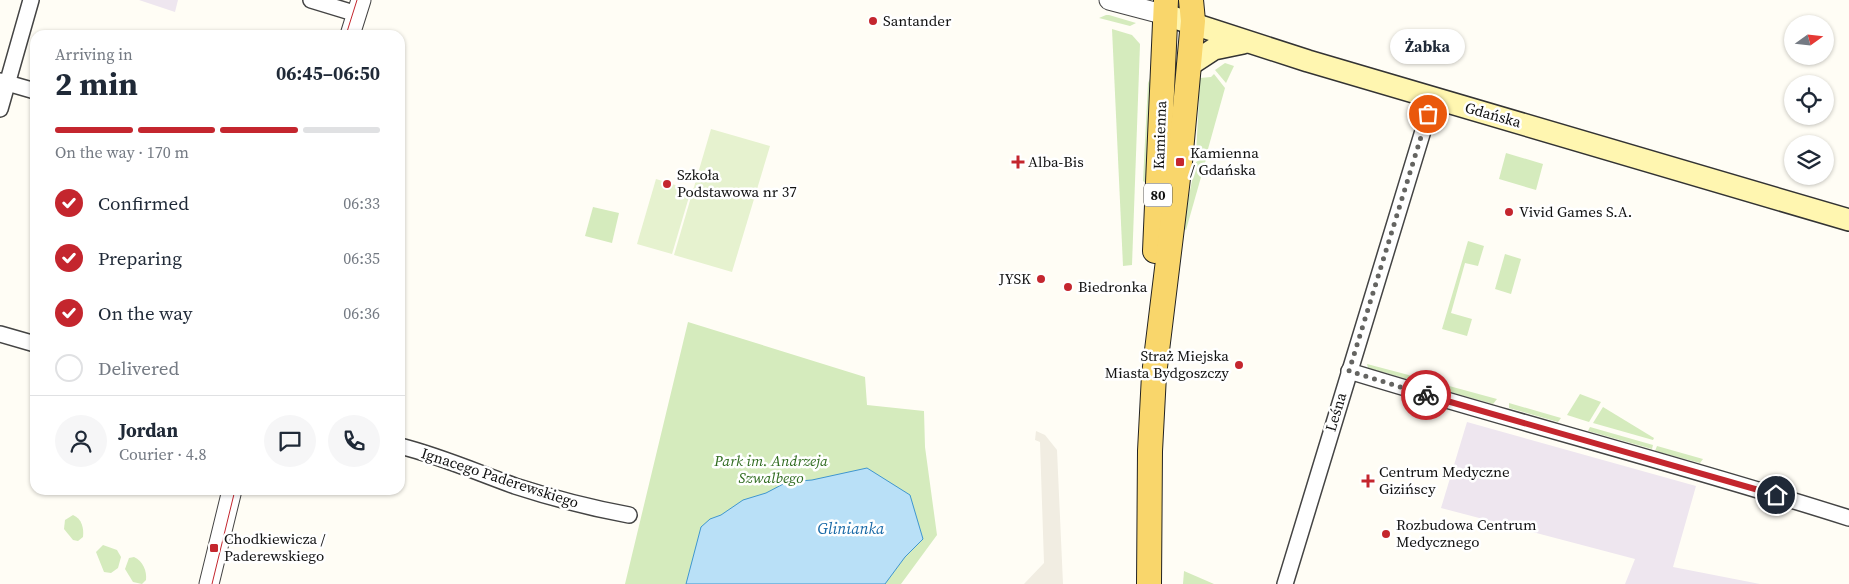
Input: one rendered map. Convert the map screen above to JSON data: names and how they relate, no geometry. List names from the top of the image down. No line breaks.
{"streets":{"main road":["Gdańska","Kamienna","80"],"street":["Leśna","Ignacego Paderewskiego"]},"crossings":[["Gdańska","Kamienna"],["Gdańska","80"],["Gdańska","Leśna"],["Kamienna","80"]],"water":["Glinianka"],"parks":["Park im. Andrzeja Szwalbego"],"places":{"other":["Santander","Żabka","Szkoła Podstawowa nr 37","Vivid Games S.A.","JYSK","Biedronka","Straż Miejska Miasta Bydgoszczy","Rozbudowa Centrum Medycznego"],"health":["Alba-Bis","Centrum Medyczne Gizińscy"],"transit":["Kamienna / Gdańska","Chodkiewicza / Paderewskiego"]},"north":"right","page":{"bubble":"Żabka","heading":["2 min","Arriving in","06:45–06:50"],"panel":["Jordan","Courier · 4.8"],"bar":"On the way · 170 m","list":[["Confirmed","06:33"],["Preparing","06:35"],["On the way","06:36"],"Delivered"]}}
